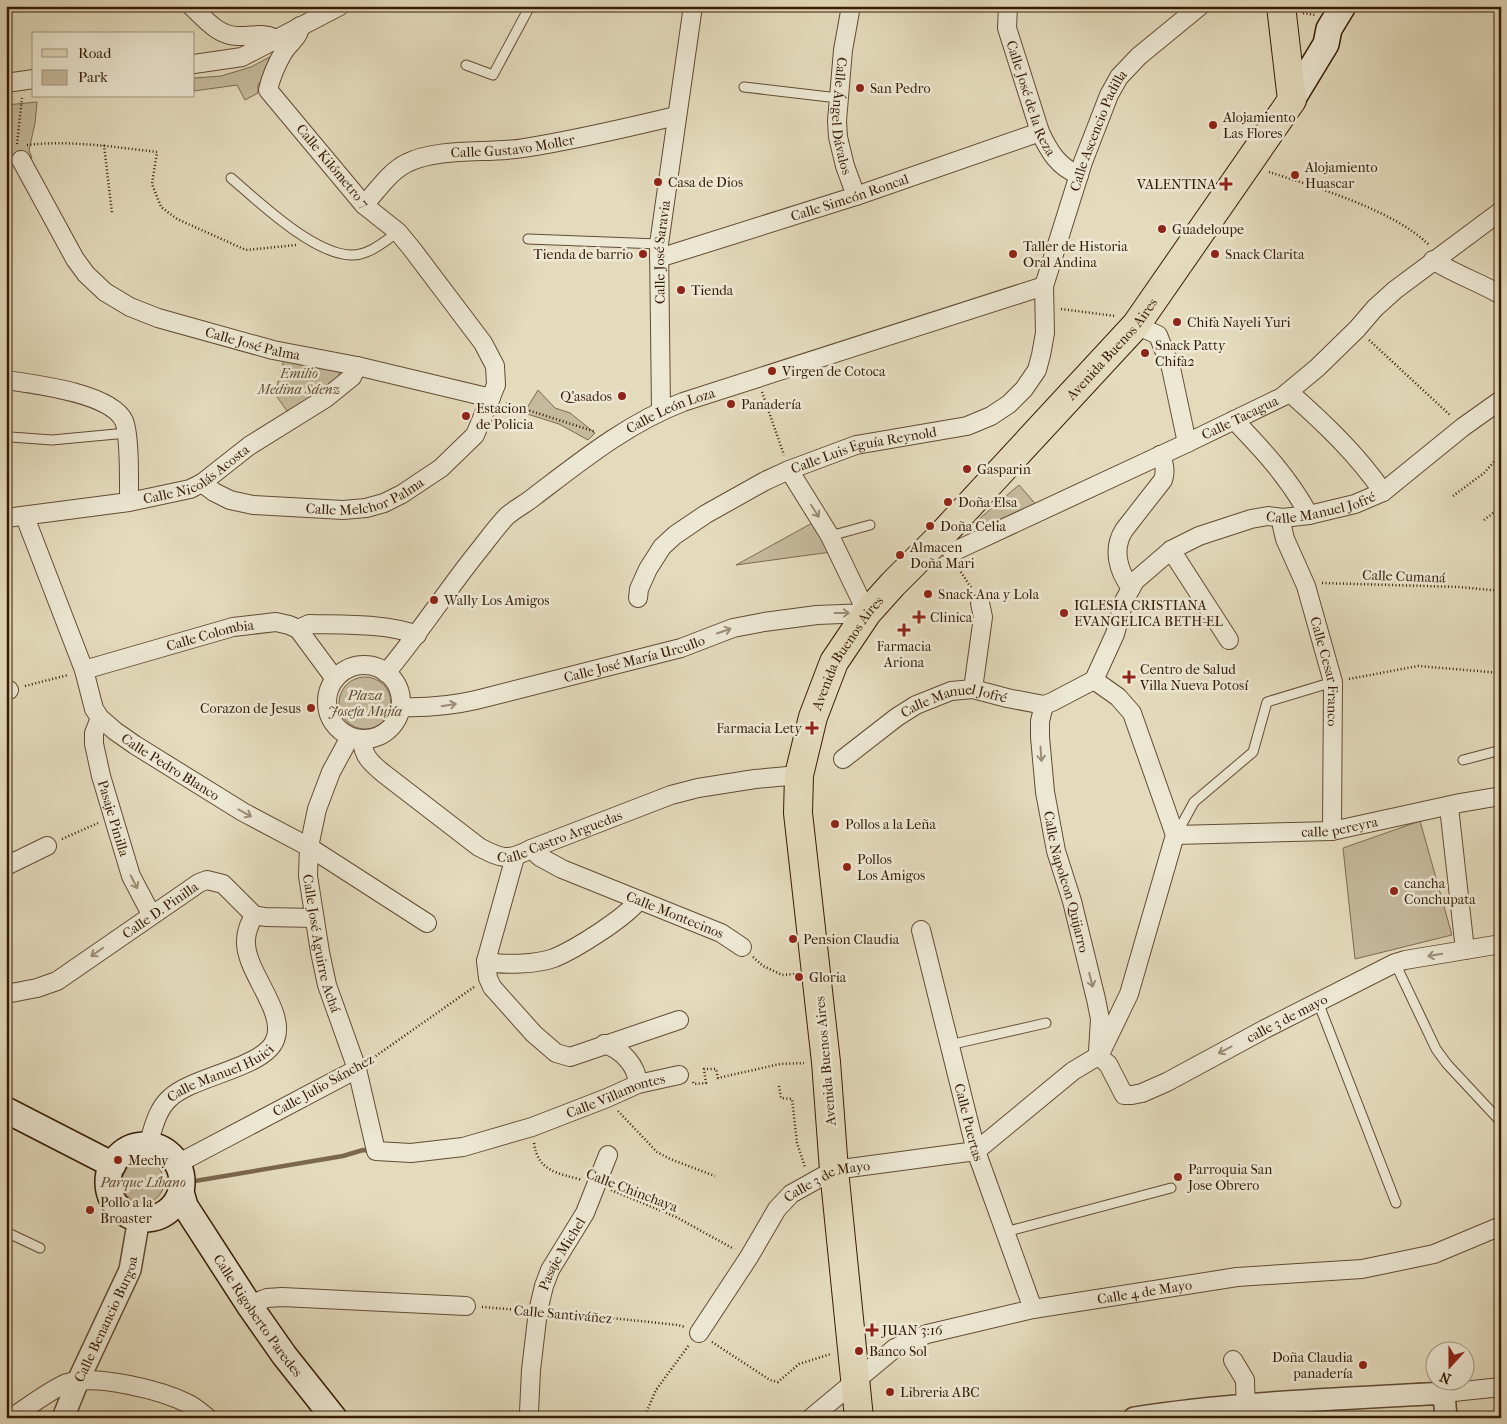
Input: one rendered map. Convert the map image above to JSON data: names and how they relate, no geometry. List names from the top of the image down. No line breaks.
{"streets":{"main road":["Avenida Buenos Aires","Calle Rigoberto Paredes"],"street":["Calle José de la Reza","Calle Ángel Dávalos","Calle Ascencio Padilla","Calle Gustavo Moller","Calle Kilómetro 7","Calle Simeón Roncal","Calle José Saravia","Calle José Palma","Calle León Loza","Calle Tacagua","Calle Luis Eguía Reynold","Calle Nicolás Acosta","Calle Melchor Palma","Calle Manuel Jofré","Calle Colombia","Calle José María Urcullo","Calle Cesar Franco","Calle Pedro Blanco","Pasaje Pinilla","calle pereyra","Calle Castro Arguedas","Calle Napoleon Quijarro","Calle D. Pinilla","Calle Montecinos","Calle José Aguirre Achá","calle 3 de mayo","Calle Manuel Huici","Calle Julio Sánchez","Calle Villamontes","Calle Puertas","Calle 3 de Mayo","Pasaje Michel","Calle 4 de Mayo","Calle Benancio Burgoa"],"path":["Calle Cumaná","Calle Chinchaya","Calle Santiváñez"]},"crossings":[["Calle José de la Reza","Calle Ascencio Padilla"],["Calle José de la Reza","Calle Simeón Roncal"],["Calle Ángel Dávalos","Calle Simeón Roncal"],["Calle Ascencio Padilla","Calle León Loza"],["Calle Ascencio Padilla","Calle Luis Eguía Reynold"],["Calle Gustavo Moller","Calle Kilómetro 7"],["Calle Gustavo Moller","Calle José Saravia"],["Calle Kilómetro 7","Calle José Palma"],["Calle Kilómetro 7","Calle Melchor Palma"],["Calle Simeón Roncal","Calle José Saravia"],["Calle José Saravia","Calle León Loza"],["Calle José Palma","Calle Nicolás Acosta"],["Calle José Palma","Calle Melchor Palma"],["Avenida Buenos Aires","Calle Tacagua"],["Avenida Buenos Aires","Calle José María Urcullo"],["Avenida Buenos Aires","Calle Castro Arguedas"],["Avenida Buenos Aires","Calle Villamontes"],["Avenida Buenos Aires","Calle 3 de Mayo"],["Avenida Buenos Aires","Calle 4 de Mayo"],["Avenida Buenos Aires","Calle Santiváñez"],["Calle León Loza","Calle Luis Eguía Reynold"],["Calle León Loza","Calle Colombia"],["Calle León Loza","Calle José María Urcullo"],["Calle León Loza","Calle Castro Arguedas"],["Calle León Loza","Calle José Aguirre Achá"],["Calle Nicolás Acosta","Calle Melchor Palma"],["Calle Nicolás Acosta","Calle Pedro Blanco"],["Calle Manuel Jofré","Calle Cesar Franco"],["Calle Manuel Jofré","Calle Napoleon Quijarro"],["Calle Cumaná","Calle Cesar Franco"],["Calle Colombia","Calle Pedro Blanco"],["Calle José María Urcullo","Calle Castro Arguedas"],["Calle José María Urcullo","Calle José Aguirre Achá"],["Calle Cesar Franco","calle pereyra"],["Calle Pedro Blanco","Pasaje Pinilla"],["Calle Pedro Blanco","Calle José Aguirre Achá"],["Pasaje Pinilla","Calle D. Pinilla"],["Calle Castro Arguedas","Calle Montecinos"],["Calle Castro Arguedas","Calle José Aguirre Achá"],["Calle Napoleon Quijarro","calle 3 de mayo"],["Calle D. Pinilla","Calle Manuel Huici"],["Calle José Aguirre Achá","Calle Julio Sánchez"],["Calle José Aguirre Achá","Calle Villamontes"],["Calle Manuel Huici","Calle Julio Sánchez"],["Calle Manuel Huici","Calle Rigoberto Paredes"],["Calle Manuel Huici","Calle Benancio Burgoa"],["Calle Julio Sánchez","Calle Rigoberto Paredes"],["Calle Julio Sánchez","Calle Benancio Burgoa"],["Calle Villamontes","Calle Chinchaya"],["Calle Puertas","Calle 3 de Mayo"],["Calle Puertas","Calle 4 de Mayo"],["Calle 3 de Mayo","Calle Chinchaya"],["Calle 3 de Mayo","Calle Santiváñez"],["Calle Chinchaya","Pasaje Michel"],["Pasaje Michel","Calle Santiváñez"],["Calle Rigoberto Paredes","Calle Benancio Burgoa"]],"one_way":["Calle José María Urcullo","Calle Pedro Blanco","Pasaje Pinilla","Calle D. Pinilla","calle 3 de mayo"],"parks":["Emilio Medina Sáenz","Plaza Josefa Mujía","Parque Líbano"],"places":{"other":["San Pedro","Alojamiento Las Flores","Alojamiento Huascar","Casa de Dios","Guadeloupe","Tienda de barrio","Taller de Historia Oral Andina","Snack Clarita","Tienda","Chifa Nayeli Yuri","Snack Patty Chifa2","Virgen de Cotoca","Q'asados","Panadería","Estacion de Policia","Gasparin","Doña Elsa","Doña Celia","Almacen Doña Mari","Snack Ana y Lola","Wally Los Amigos","IGLESIA CRISTIANA EVANGELICA BETH-EL","Corazon de Jesus","Pollos a la Leña","Pollos Los Amigos","cancha Conchupata","Pension Claudia","Gloria","Mechy","Parroquia San Jose Obrero","Pollo a la Broaster","Banco Sol","Doña Claudia panadería","Libreria ABC"],"health":["VALENTINA","Clinica","Farmacia Ariona","Centro de Salud Villa Nueva Potosí","Farmacia Lety","JUAN 3:16"]},"legend":["Road","Park"],"north":"bottom"}
